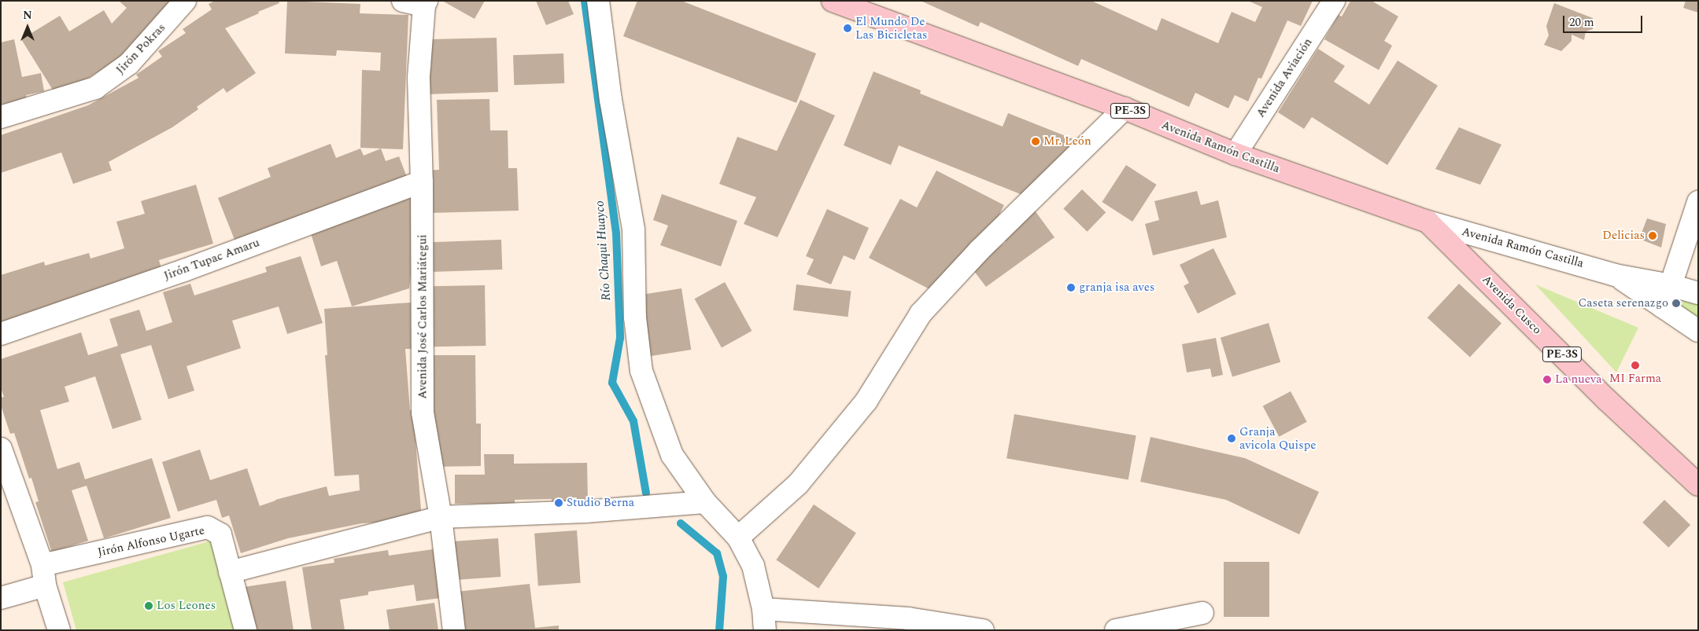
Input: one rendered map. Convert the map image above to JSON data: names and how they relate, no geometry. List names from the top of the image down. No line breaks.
{"streets":{"highway":["PE-3S","Avenida Ramón Castilla","Avenida Cusco"],"street":["Jirón Pokras","Avenida Aviación","Jirón Tupac Amaru","Avenida José Carlos Mariátegui","Jirón Alfonso Ugarte"]},"crossings":[["Avenida Aviación","Avenida Ramón Castilla"],["Avenida Ramón Castilla","Avenida Cusco"],["Jirón Tupac Amaru","Avenida José Carlos Mariátegui"]],"water":["Río Chaqui Huayco"],"places":["El Mundo De Las Bicicletas","Mr. León","Delicias","granja isa aves","Caseta serenazgo","MI Farma","La nueva","Granja avicola Quispe","Studio Berna","Los Leones"],"scale_bar":"20 m","north":"top"}
